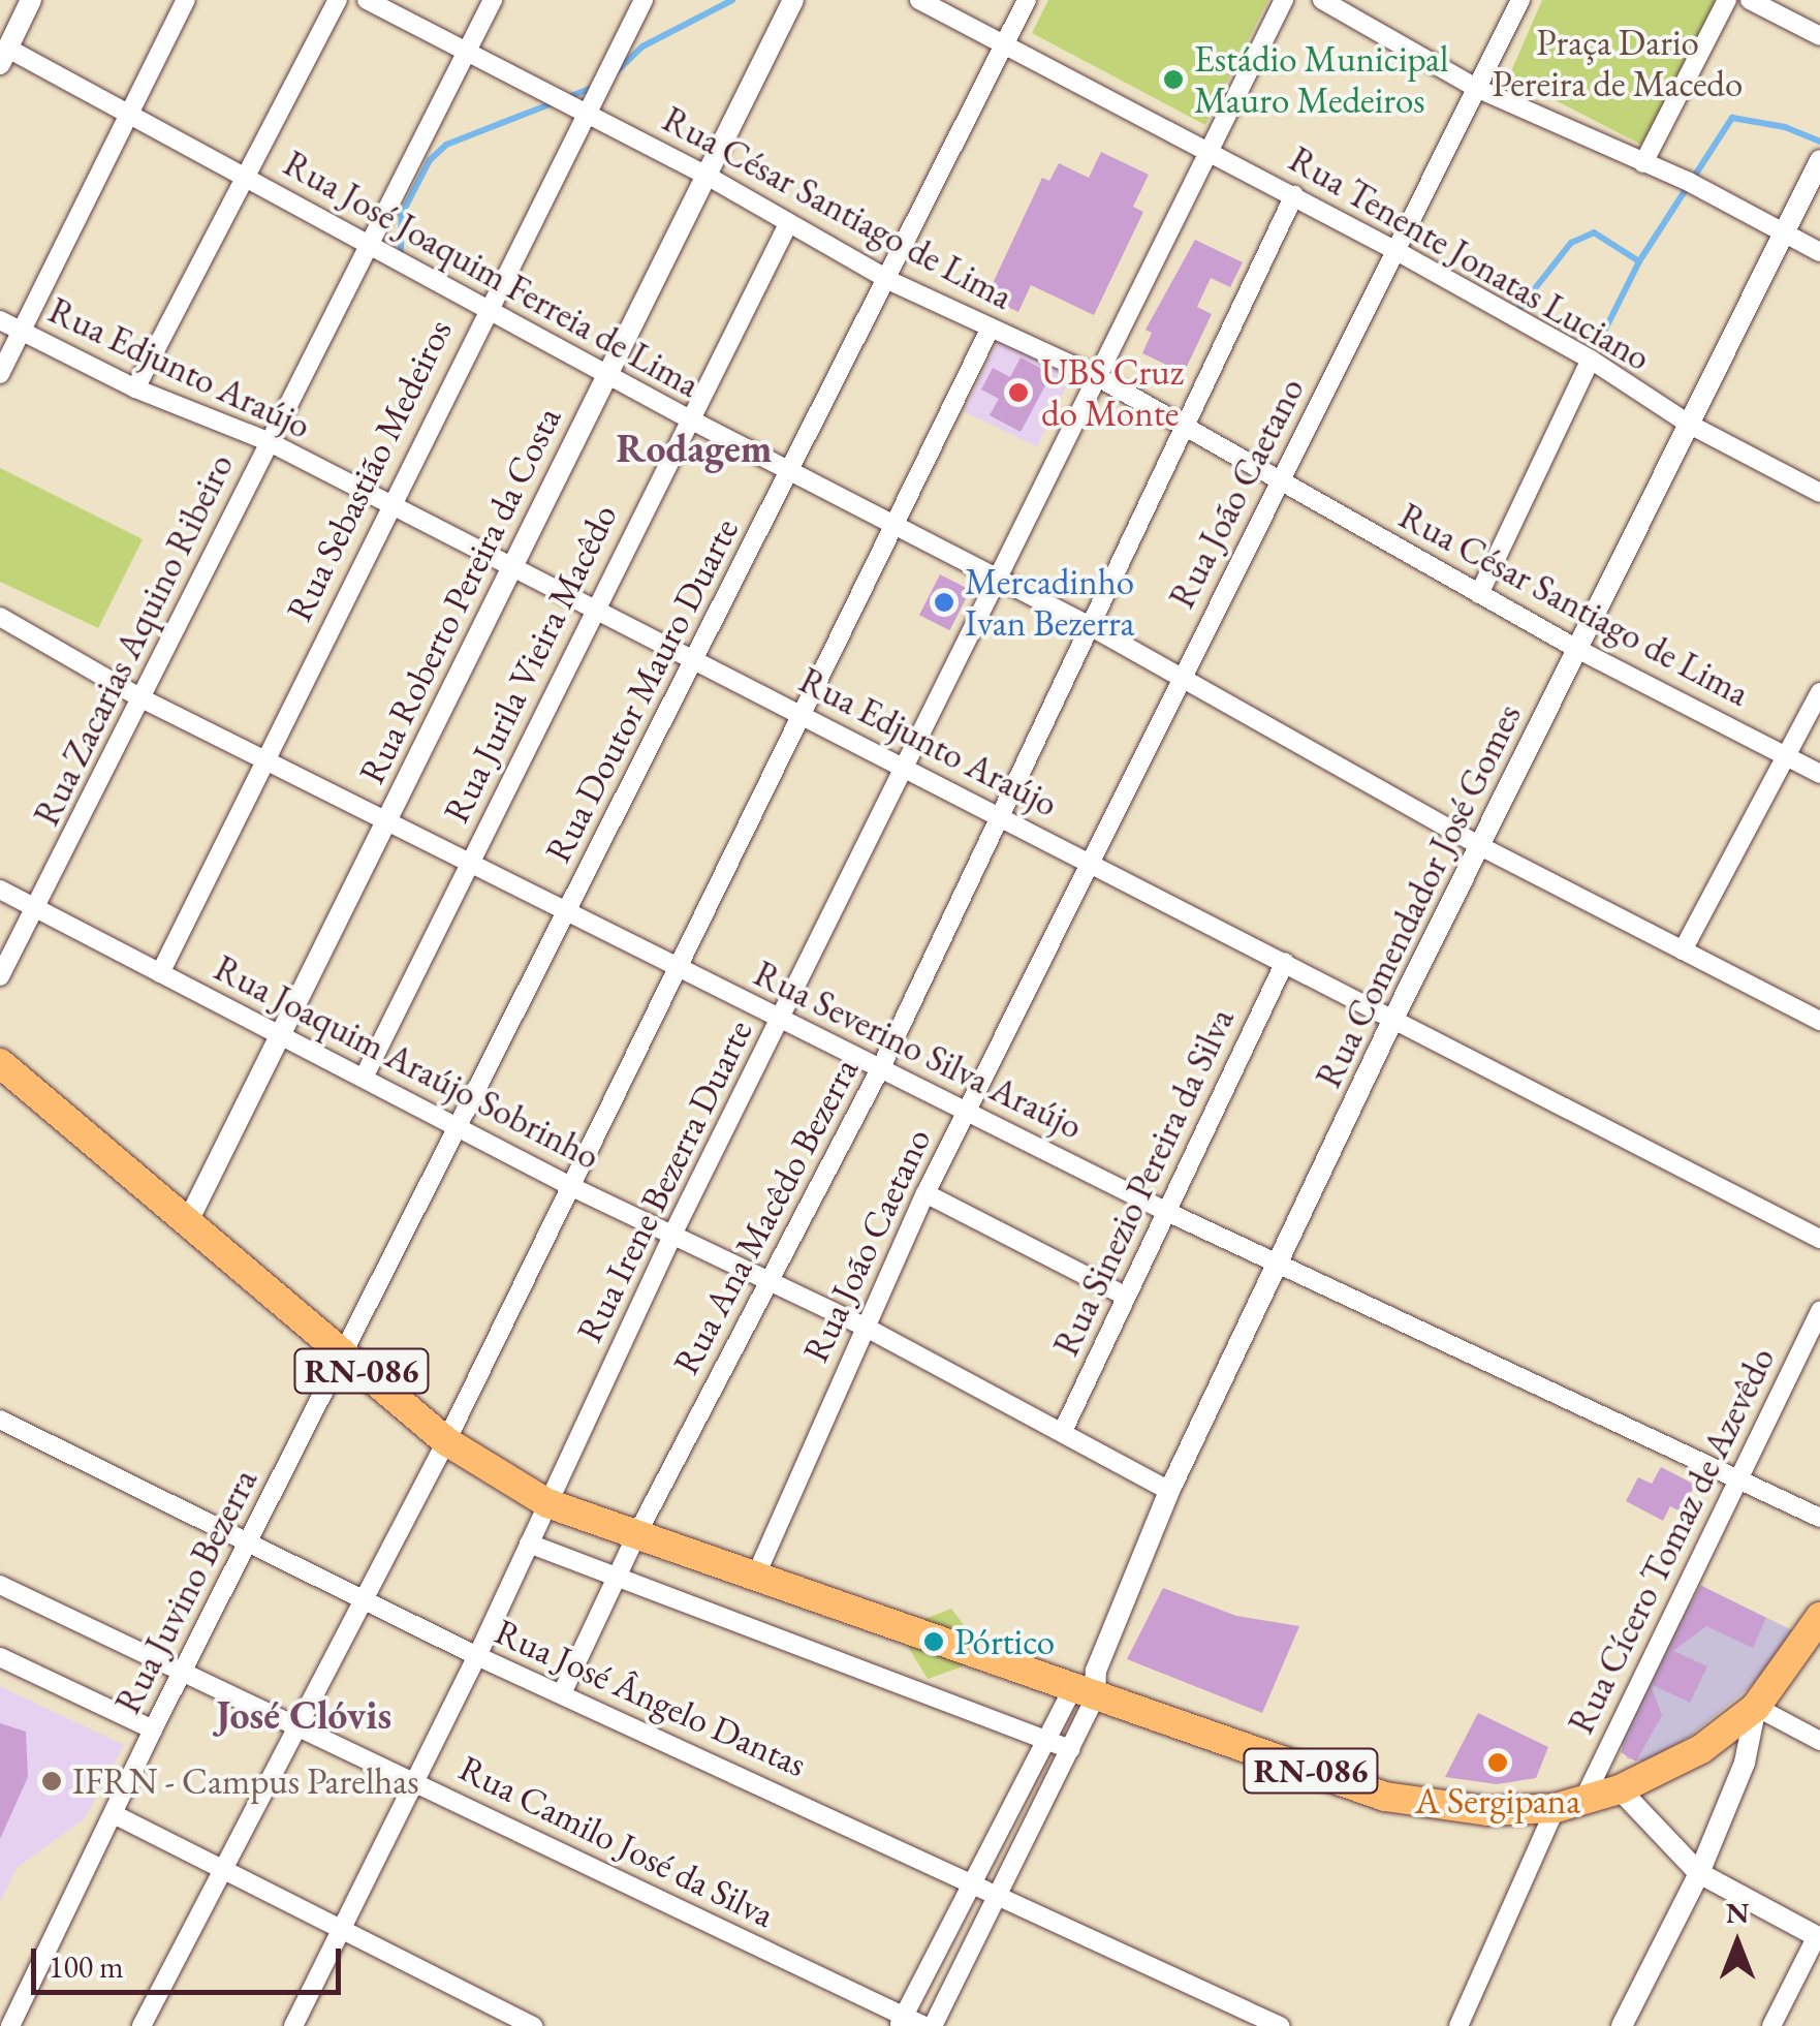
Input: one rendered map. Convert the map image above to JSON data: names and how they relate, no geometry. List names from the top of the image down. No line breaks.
{"streets":{"main road":["RN-086"],"street":["Rua César Santiago de Lima","Rua Tenente Jonatas Luciano","Rua José Joaquim Ferreia de Lima","Rua Edjunto Araújo","Rua Sebastião Medeiros","Rua João Caetano","Rua Roberto Pereira da Costa","Rua Zacarias Aquino Ribeiro","Rua Jurila Vieira Macêdo","Rua Doutor Mauro Duarte","Rua Comendador José Gomes","Rua Severino Silva Araújo","Rua Joaquim Araújo Sobrinho","Rua Irene Bezerra Duarte","Rua Sinezio Pereira da Silva","Rua Ana Macêdo Bezerra","Rua Cícero Tomaz de Azevêdo","Rua Juvino Bezerra","Rua José Ângelo Dantas","Rua Camilo José da Silva"]},"crossings":[["Rua César Santiago de Lima","Rua Sebastião Medeiros"],["Rua César Santiago de Lima","Rua João Caetano"],["Rua César Santiago de Lima","Rua Roberto Pereira da Costa"],["Rua César Santiago de Lima","Rua Zacarias Aquino Ribeiro"],["Rua César Santiago de Lima","Rua Jurila Vieira Macêdo"],["Rua César Santiago de Lima","Rua Doutor Mauro Duarte"],["Rua César Santiago de Lima","Rua Comendador José Gomes"],["Rua César Santiago de Lima","Rua Irene Bezerra Duarte"],["Rua César Santiago de Lima","Rua Ana Macêdo Bezerra"],["Rua Tenente Jonatas Luciano","Rua João Caetano"],["Rua Tenente Jonatas Luciano","Rua Doutor Mauro Duarte"],["Rua Tenente Jonatas Luciano","Rua Comendador José Gomes"],["Rua Tenente Jonatas Luciano","Rua Irene Bezerra Duarte"],["Rua Tenente Jonatas Luciano","Rua Ana Macêdo Bezerra"],["Rua José Joaquim Ferreia de Lima","Rua Sebastião Medeiros"],["Rua José Joaquim Ferreia de Lima","Rua João Caetano"],["Rua José Joaquim Ferreia de Lima","Rua Roberto Pereira da Costa"],["Rua José Joaquim Ferreia de Lima","Rua Zacarias Aquino Ribeiro"],["Rua José Joaquim Ferreia de Lima","Rua Jurila Vieira Macêdo"],["Rua José Joaquim Ferreia de Lima","Rua Doutor Mauro Duarte"],["Rua José Joaquim Ferreia de Lima","Rua Comendador José Gomes"],["Rua José Joaquim Ferreia de Lima","Rua Irene Bezerra Duarte"],["Rua José Joaquim Ferreia de Lima","Rua Ana Macêdo Bezerra"],["Rua Edjunto Araújo","Rua Sebastião Medeiros"],["Rua Edjunto Araújo","Rua João Caetano"],["Rua Edjunto Araújo","Rua Roberto Pereira da Costa"],["Rua Edjunto Araújo","Rua Zacarias Aquino Ribeiro"],["Rua Edjunto Araújo","Rua Jurila Vieira Macêdo"],["Rua Edjunto Araújo","Rua Doutor Mauro Duarte"],["Rua Edjunto Araújo","Rua Comendador José Gomes"],["Rua Edjunto Araújo","Rua Irene Bezerra Duarte"],["Rua Edjunto Araújo","Rua Sinezio Pereira da Silva"],["Rua Edjunto Araújo","Rua Ana Macêdo Bezerra"],["Rua Sebastião Medeiros","Rua Severino Silva Araújo"],["Rua Sebastião Medeiros","Rua Joaquim Araújo Sobrinho"],["Rua João Caetano","Rua Severino Silva Araújo"],["Rua João Caetano","Rua Joaquim Araújo Sobrinho"],["Rua João Caetano","RN-086"],["Rua Roberto Pereira da Costa","Rua Severino Silva Araújo"],["Rua Roberto Pereira da Costa","Rua Joaquim Araújo Sobrinho"],["Rua Roberto Pereira da Costa","RN-086"],["Rua Zacarias Aquino Ribeiro","Rua Severino Silva Araújo"],["Rua Zacarias Aquino Ribeiro","Rua Joaquim Araújo Sobrinho"],["Rua Jurila Vieira Macêdo","Rua Severino Silva Araújo"],["Rua Jurila Vieira Macêdo","Rua Joaquim Araújo Sobrinho"],["Rua Doutor Mauro Duarte","Rua Severino Silva Araújo"],["Rua Doutor Mauro Duarte","Rua Joaquim Araújo Sobrinho"],["Rua Doutor Mauro Duarte","RN-086"],["Rua Doutor Mauro Duarte","Rua Juvino Bezerra"],["Rua Comendador José Gomes","Rua Severino Silva Araújo"],["Rua Comendador José Gomes","Rua Joaquim Araújo Sobrinho"],["Rua Comendador José Gomes","RN-086"],["Rua Severino Silva Araújo","Rua Irene Bezerra Duarte"],["Rua Severino Silva Araújo","Rua Sinezio Pereira da Silva"],["Rua Severino Silva Araújo","Rua Ana Macêdo Bezerra"],["Rua Severino Silva Araújo","Rua Cícero Tomaz de Azevêdo"],["Rua Joaquim Araújo Sobrinho","Rua Irene Bezerra Duarte"],["Rua Joaquim Araújo Sobrinho","Rua Sinezio Pereira da Silva"],["Rua Joaquim Araújo Sobrinho","Rua Ana Macêdo Bezerra"],["Rua Irene Bezerra Duarte","RN-086"],["Rua Irene Bezerra Duarte","Rua José Ângelo Dantas"],["Rua Irene Bezerra Duarte","Rua Camilo José da Silva"],["Rua Ana Macêdo Bezerra","RN-086"],["Rua Ana Macêdo Bezerra","Rua José Ângelo Dantas"],["RN-086","Rua Cícero Tomaz de Azevêdo"],["RN-086","Rua Juvino Bezerra"],["Rua Juvino Bezerra","Rua José Ângelo Dantas"],["Rua Juvino Bezerra","Rua Camilo José da Silva"]],"districts":["Rodagem","José Clóvis"],"parks":["Praça Dario Pereira de Macedo"],"places":["Estádio Municipal Mauro Medeiros","UBS Cruz do Monte","Mercadinho Ivan Bezerra","Pórtico","A Sergipana","IFRN - Campus Parelhas"],"scale_bar":"100 m","north":"top"}
